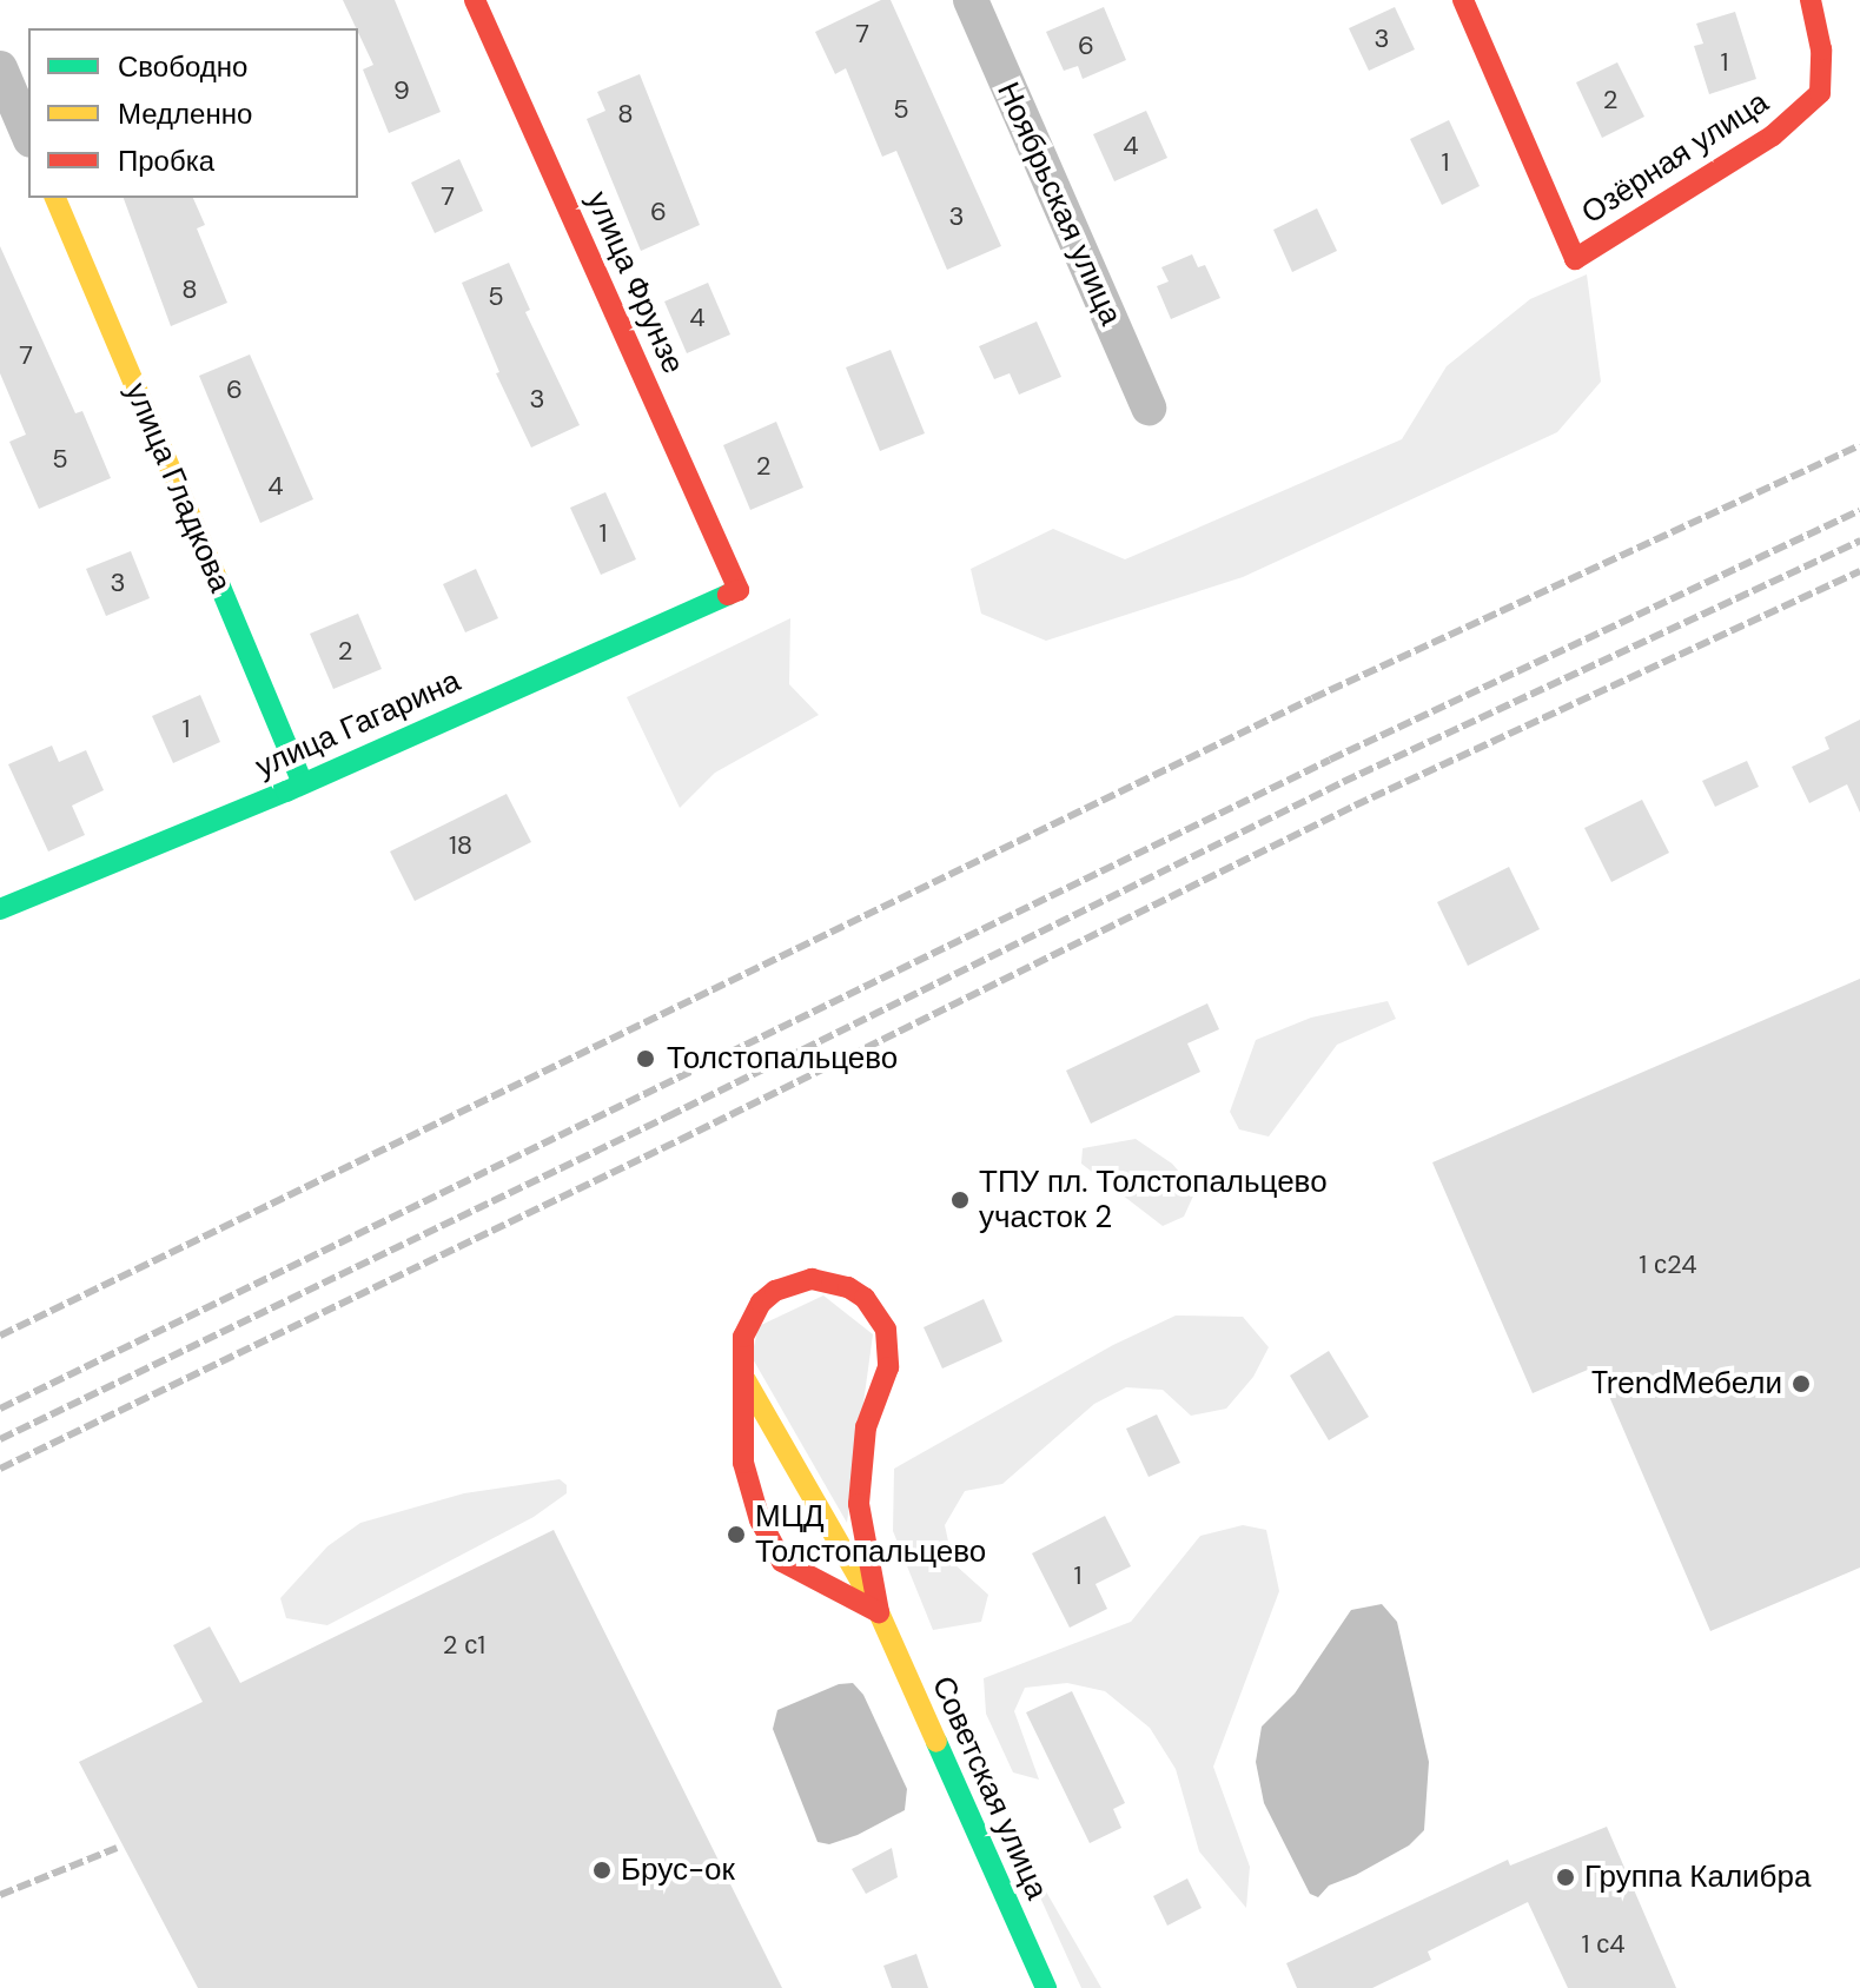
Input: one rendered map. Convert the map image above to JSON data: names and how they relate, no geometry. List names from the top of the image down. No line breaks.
{"streets":{"street":["Озёрная улица","Ноябрьская улица","улица Фрунзе","улица Гладкова","улица Гагарина","Советская улица"]},"crossings":[["улица Фрунзе","улица Гагарина"],["улица Гладкова","улица Гагарина"]],"places":["Толстопальцево","ТПУ пл. Толстопальцево участок 2","TrendМебели","МЦД Толстопальцево","Брус-ок","Группа Калибра"],"house_numbers":["7","3","6","1","9","2","5","8","4","1","7","6","3","8","5","4","7","6","3","5","2","4","1","3","2","1","18","1 с24","1","2 с1","1 с4"],"legend":["Свободно","Медленно","Пробка"]}
